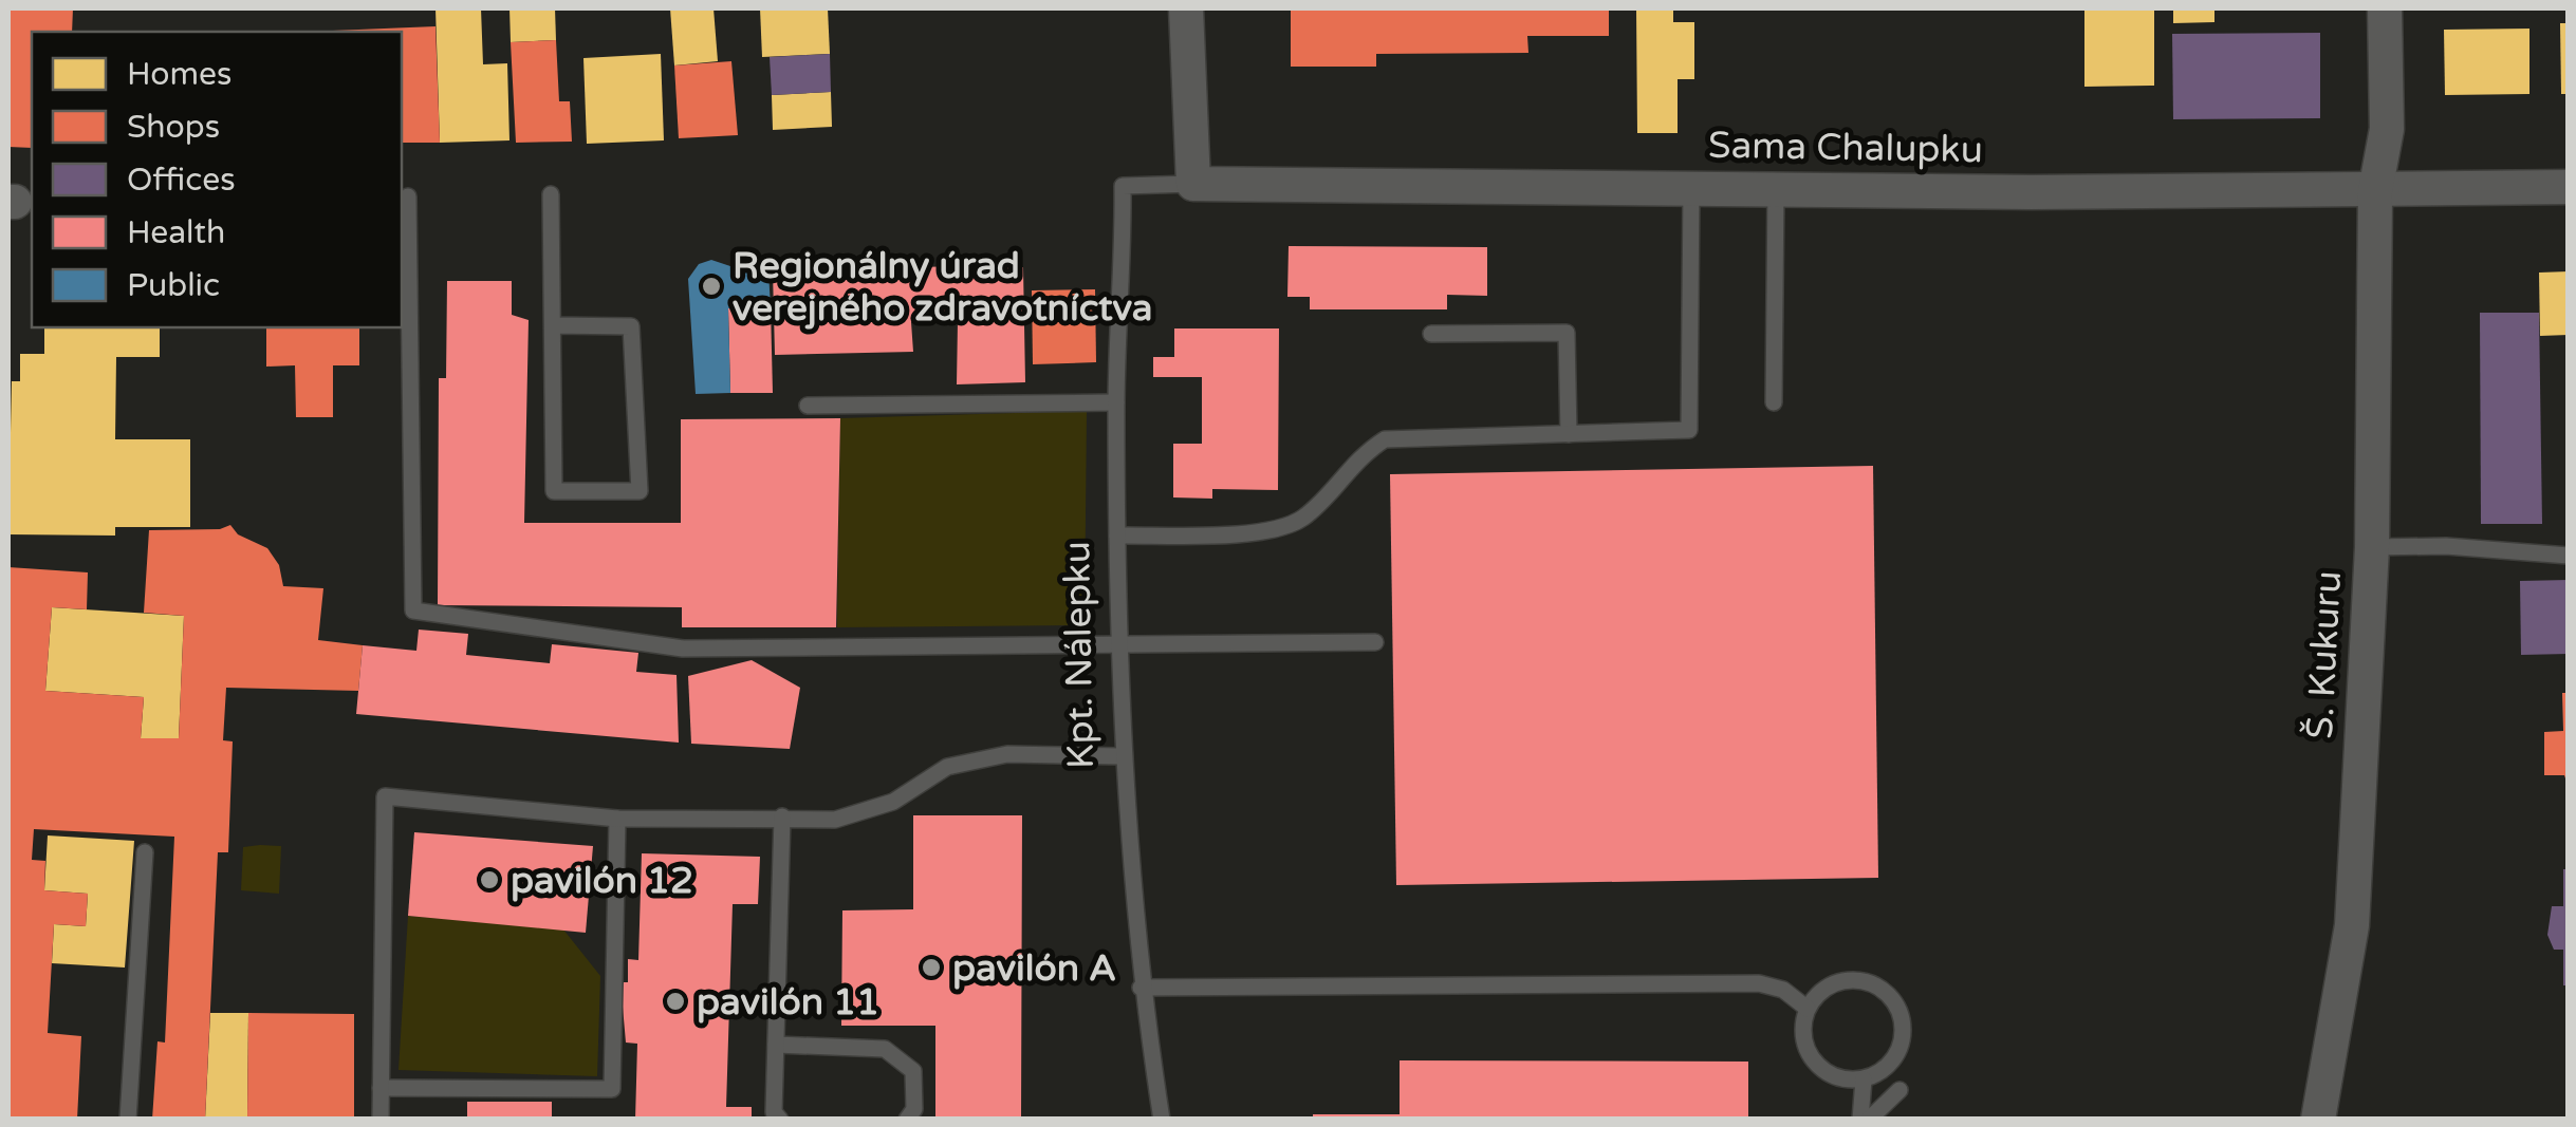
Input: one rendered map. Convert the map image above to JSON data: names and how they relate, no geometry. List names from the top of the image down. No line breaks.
{"streets":{"street":["Sama Chalupku","Š. Kukuru"],"lane":["Kpt. Nálepku"]},"crossings":[["Sama Chalupku","Kpt. Nálepku"],["Sama Chalupku","Š. Kukuru"]],"places":["Regionálny úrad verejného zdravotníctva","pavilón 12","pavilón A","pavilón 11"],"legend":["Homes","Shops","Offices","Health","Public"]}
